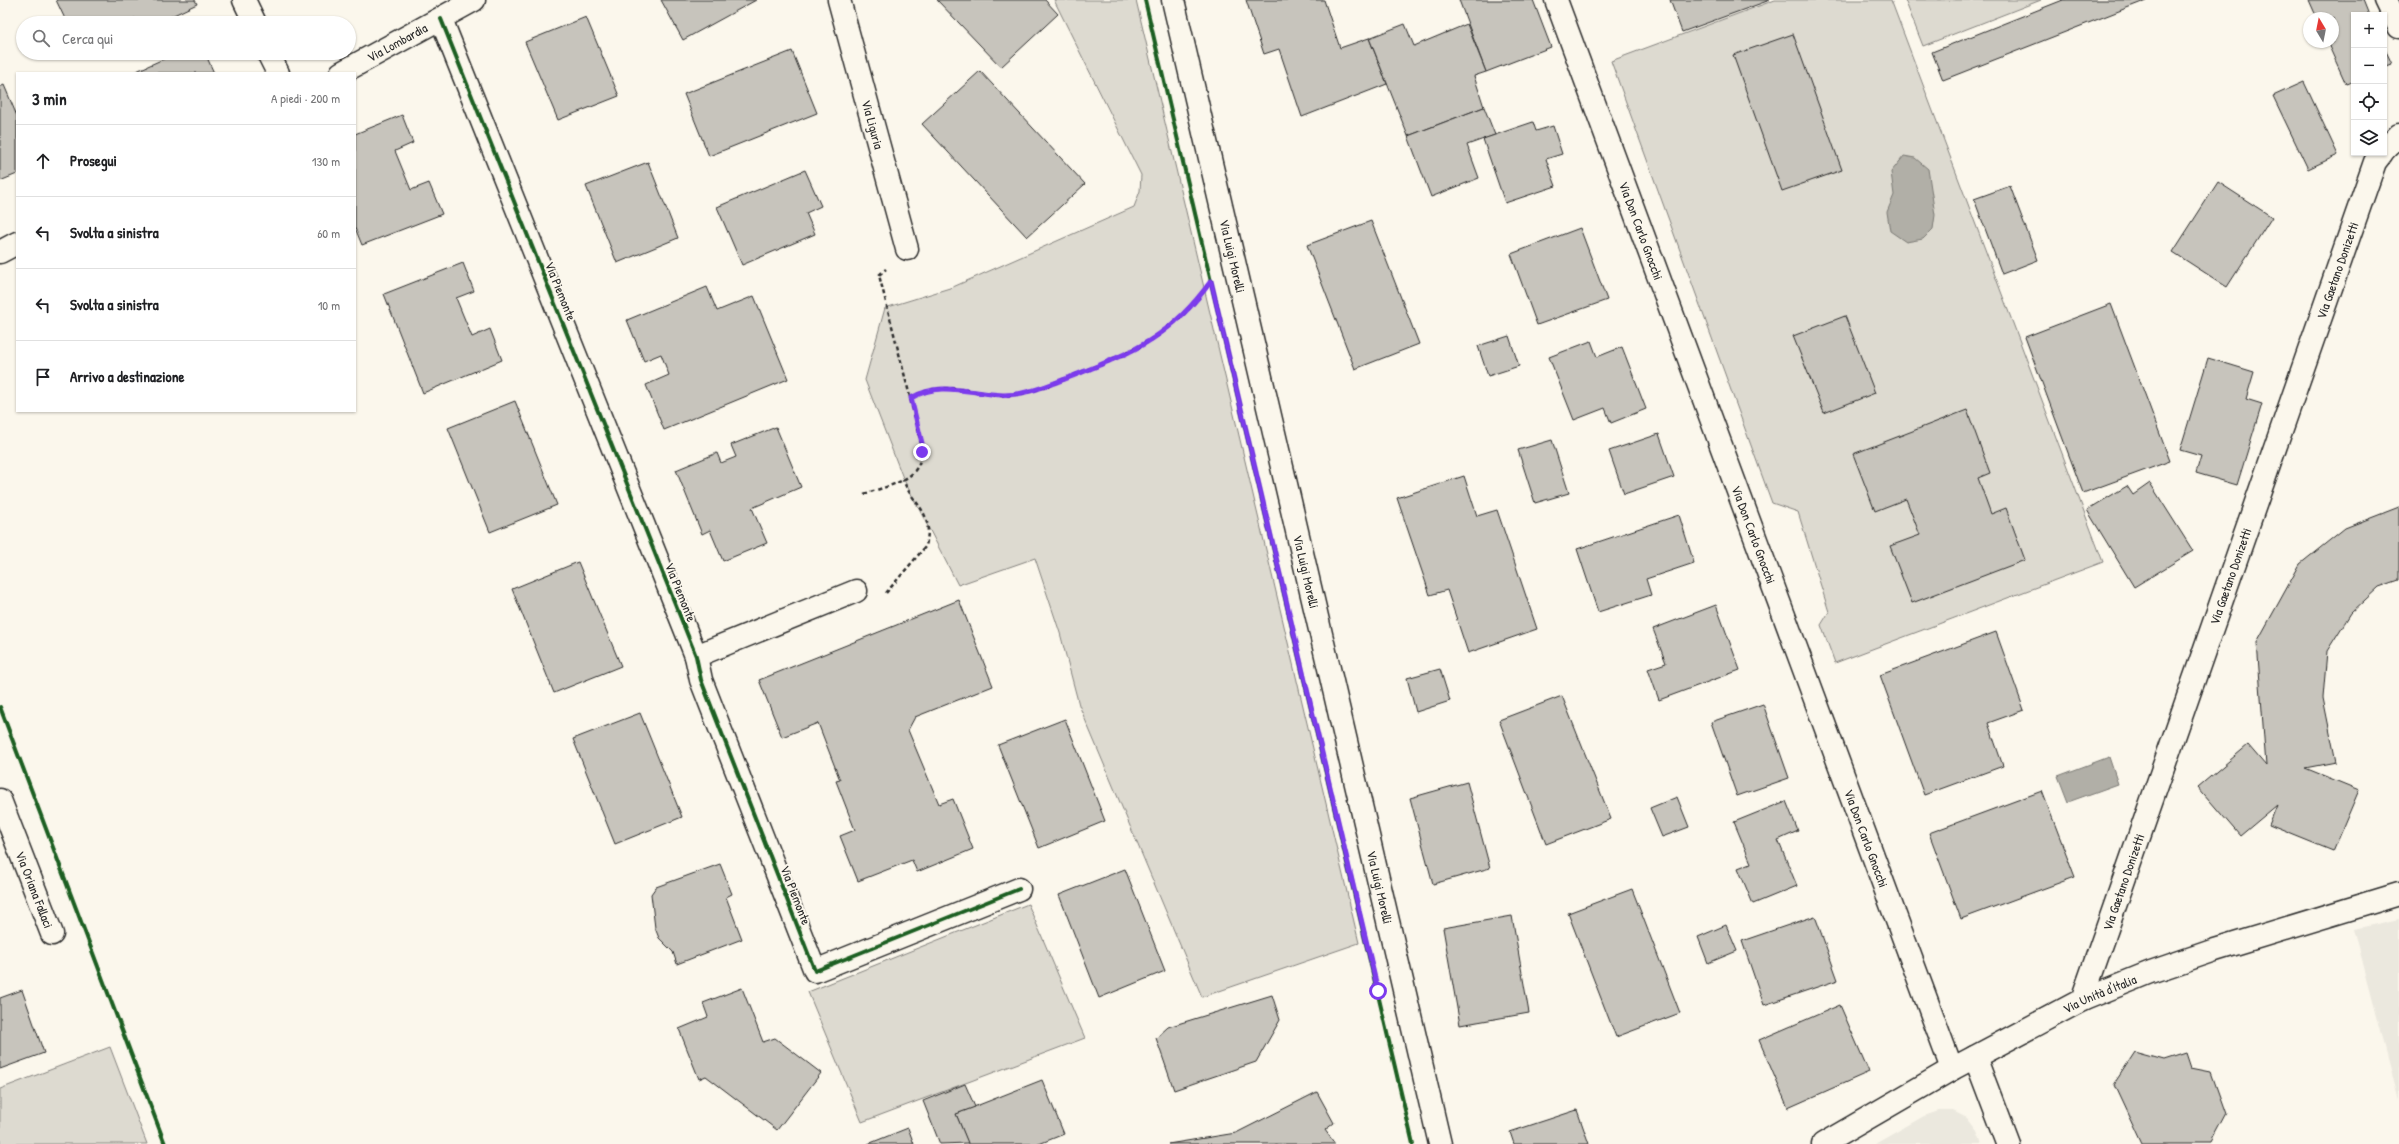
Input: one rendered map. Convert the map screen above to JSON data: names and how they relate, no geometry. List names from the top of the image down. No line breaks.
{"streets":{"street":["Via Lombardia","Via Liguria","Via Don Carlo Gnocchi","Via Luigi Morelli","Via Gaetano Donizetti","Via Piemonte","Via Oriana Fallaci","Via Unità d'Italia"]},"crossings":[["Via Lombardia","Via Piemonte"],["Via Don Carlo Gnocchi","Via Unità d'Italia"],["Via Gaetano Donizetti","Via Unità d'Italia"]],"north":"top","page":{"map_buttons":["+","−"],"search":"Cerca qui","heading":["3 min","A piedi · 200 m"],"list":[["Prosegui","130 m"],["Svolta a sinistra","60 m"],["Svolta a sinistra","10 m"],"Arrivo a destinazione"]}}
